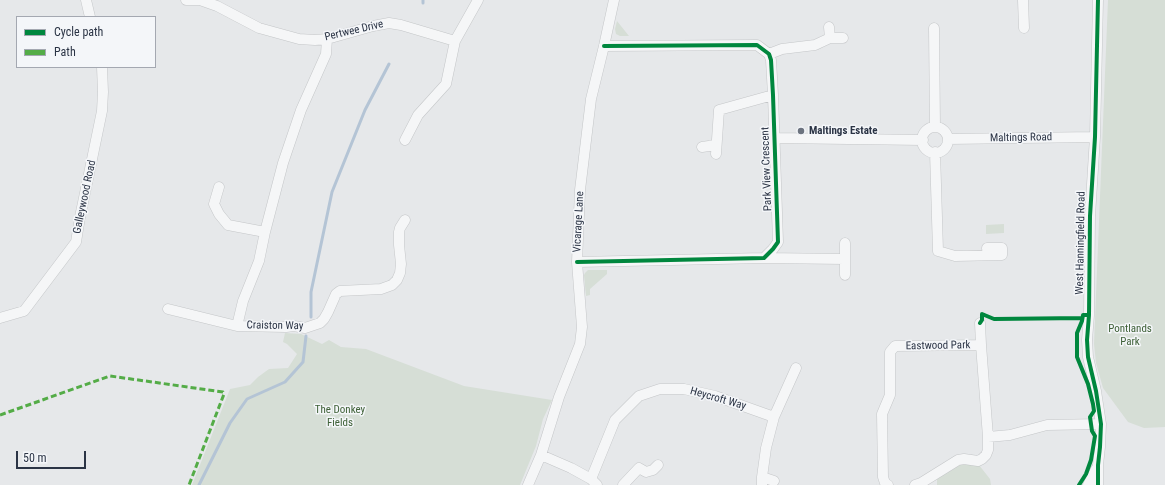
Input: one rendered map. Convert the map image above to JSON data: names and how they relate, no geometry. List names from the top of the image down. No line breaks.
{"streets":{"street":["Pertwee Drive","Maltings Road","Park View Crescent","Galleywood Road","Vicarage Lane","West Hanningfield Road","Craiston Way","Eastwood Park","Heycroft Way"]},"crossings":[["Pertwee Drive","Craiston Way"],["Maltings Road","West Hanningfield Road"],["Vicarage Lane","Heycroft Way"]],"parks":["Pontlands Park","The Donkey Fields"],"places":["Maltings Estate"],"legend":["Cycle path","Path"],"scale_bar":"50 m"}
